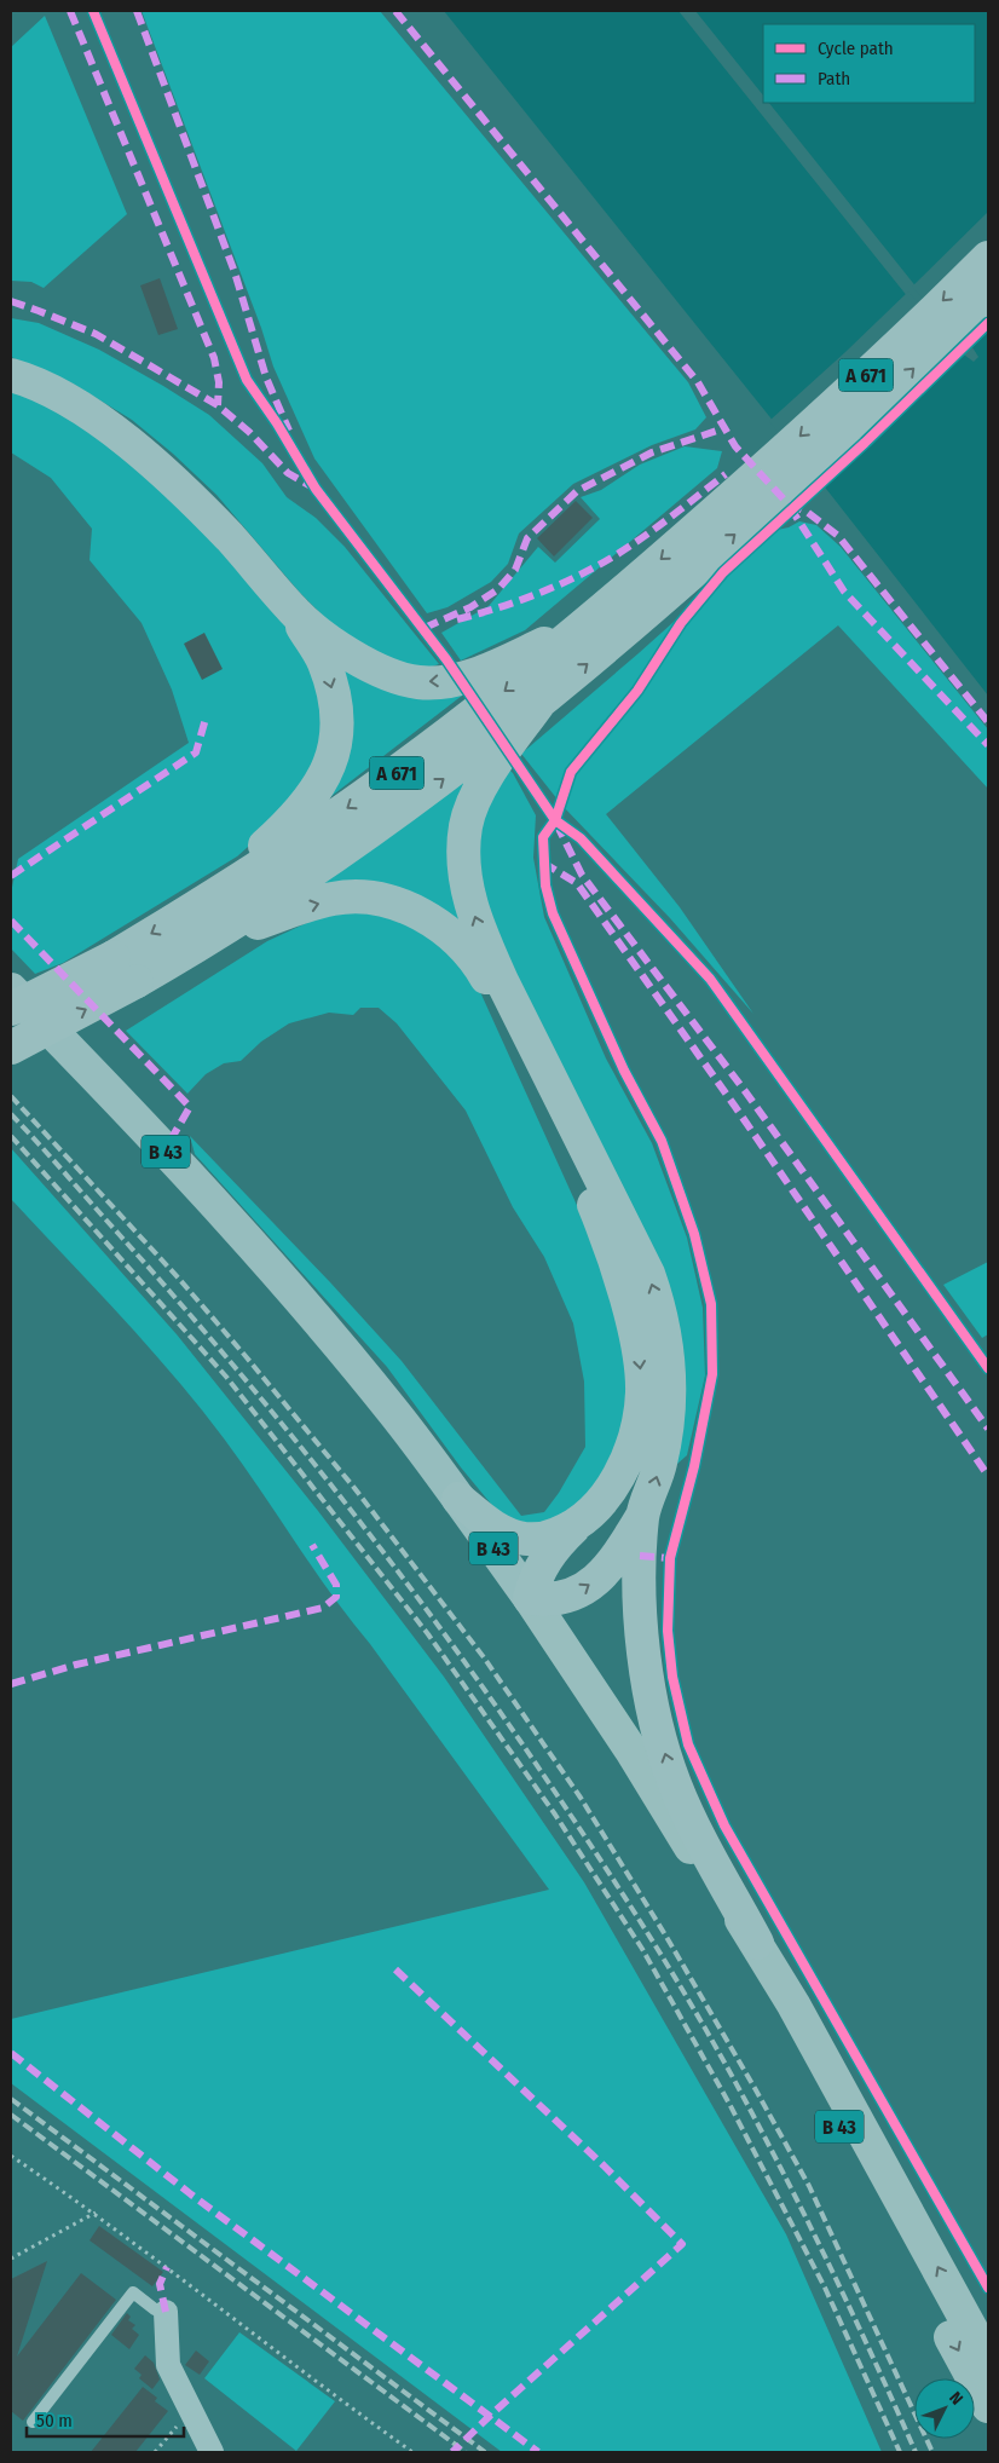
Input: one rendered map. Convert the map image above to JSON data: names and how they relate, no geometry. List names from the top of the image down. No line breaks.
{"streets":{"highway":["A 671","B 43"]},"legend":["Cycle path","Path"],"scale_bar":"50 m","north":"top right"}
